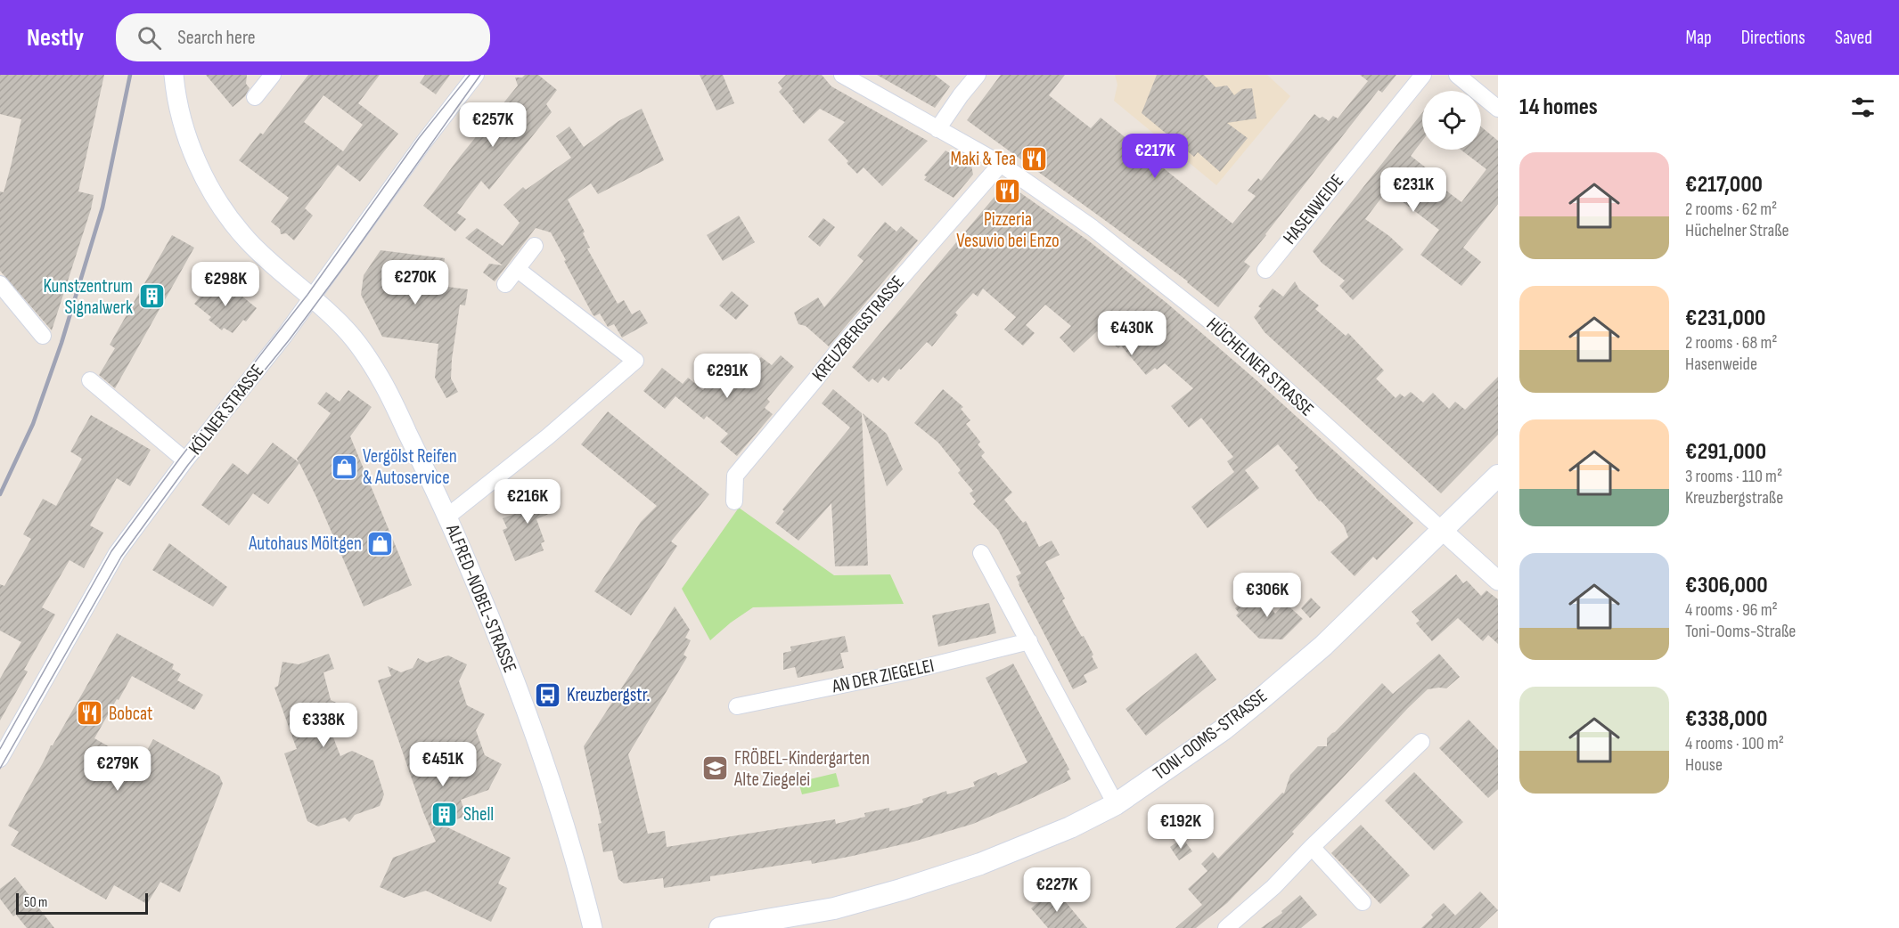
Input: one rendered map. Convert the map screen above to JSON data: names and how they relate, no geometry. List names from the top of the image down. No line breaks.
{"streets":{"main road":["TONI-OOMS-STRASSE"],"street":["HASENWEIDE","KREUZBERGSTRASSE","HÜCHELNER STRASSE","KÖLNER STRASSE","ALFRED-NOBEL-STRASSE","AN DER ZIEGELEI"]},"crossings":[["KREUZBERGSTRASSE","HÜCHELNER STRASSE"],["HÜCHELNER STRASSE","TONI-OOMS-STRASSE"],["KÖLNER STRASSE","ALFRED-NOBEL-STRASSE"]],"places":{"restaurant":["Maki & Tea","Pizzeria Vesuvio bei Enzo","Bobcat"],"building":["Kunstzentrum Signalwerk","Shell"],"shop":["Vergölst Reifen & Autoservice","Autohaus Möltgen"],"bus stop":["Kreuzbergstr."],"school or university":["FRÖBEL-Kindergarten Alte Ziegelei"]},"scale_bar":"50 m","page":{"header":"Nestly","search":"Search here","nav":["Map","Directions","Saved"],"heading":"14 homes","price":["€257K","€217K","€231K","€270K","€298K","€430K","€291K","€216K","€306K","€338K","€451K","€279K","€192K","€227K"],"list":[{"name":"€217,000","note":"2 rooms · 62 m² · Hüchelner Straße"},{"name":"€231,000","note":"2 rooms · 68 m² · Hasenweide"},{"name":"€291,000","note":"3 rooms · 110 m² · Kreuzbergstraße"},{"name":"€306,000","note":"4 rooms · 96 m² · Toni-Ooms-Straße"},{"name":"€338,000","note":"4 rooms · 100 m² · House"}],"scale":"50 m"}}
